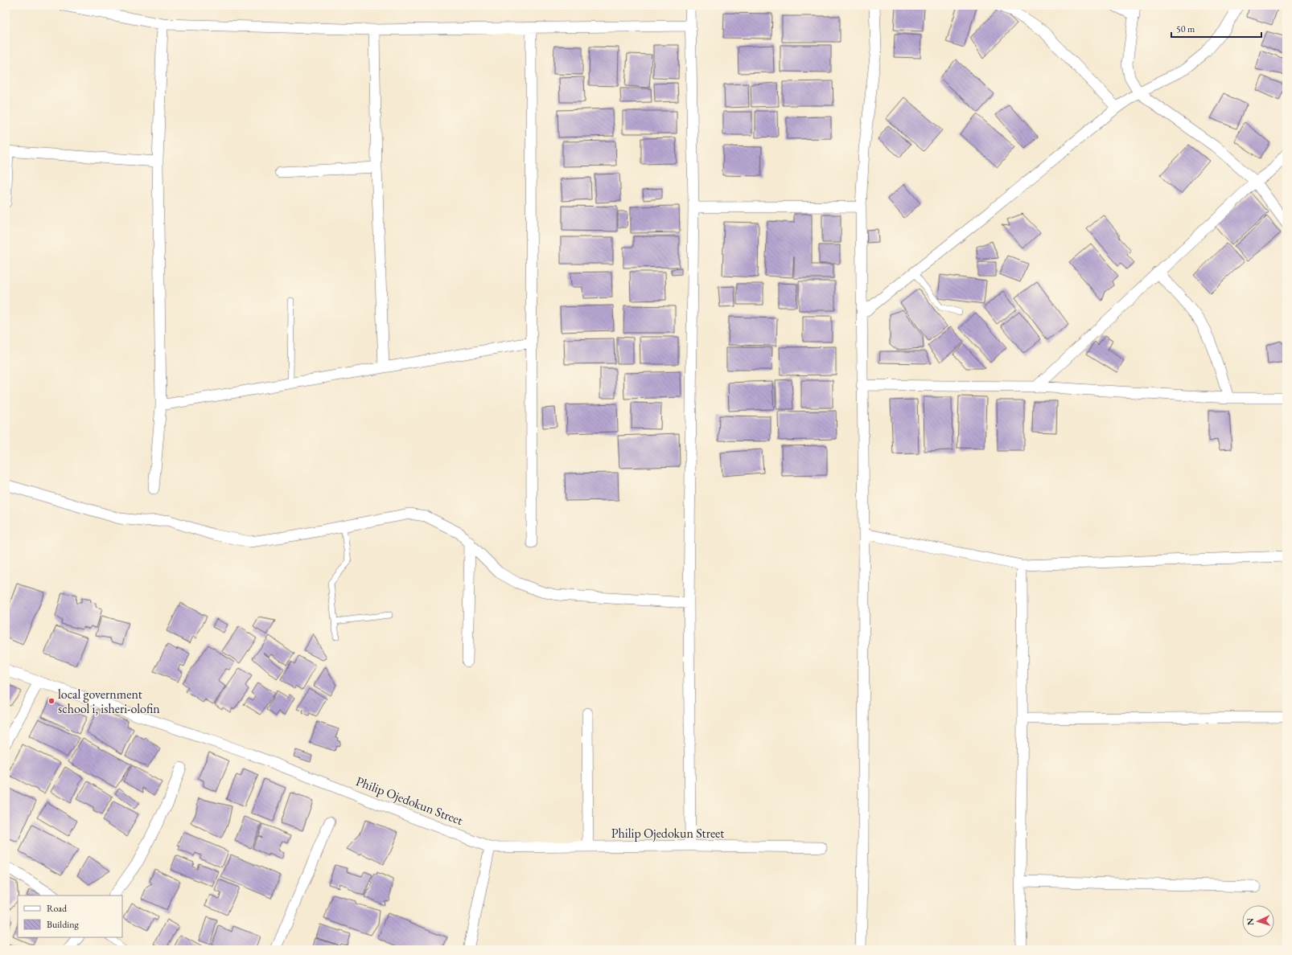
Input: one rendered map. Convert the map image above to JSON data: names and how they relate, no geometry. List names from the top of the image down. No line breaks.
{"streets":{"street":["Philip Ojedokun Street"]},"places":["local government school i, isheri-olofin"],"legend":["Road","Building"],"scale_bar":"50 m","north":"left"}
